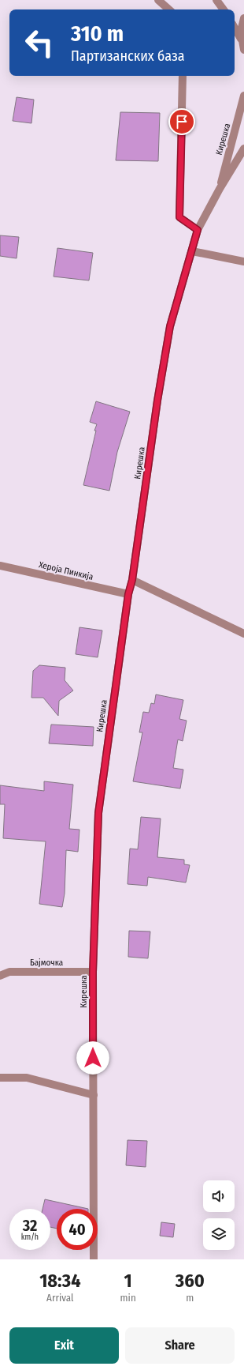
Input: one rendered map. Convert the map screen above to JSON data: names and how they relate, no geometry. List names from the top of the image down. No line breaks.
{"streets":{"street":["Кирешка","Хероја Пинкија","Бајмочка"]},"crossings":[["Кирешка","Хероја Пинкија"],["Кирешка","Бајмочка"]],"page":{"turn":["310 m","Партизанских база"],"speed":"32 km/h","limit":"40","eta":["18:34","Arrival","1","min","360","m"],"buttons":["Exit","Share"]}}
